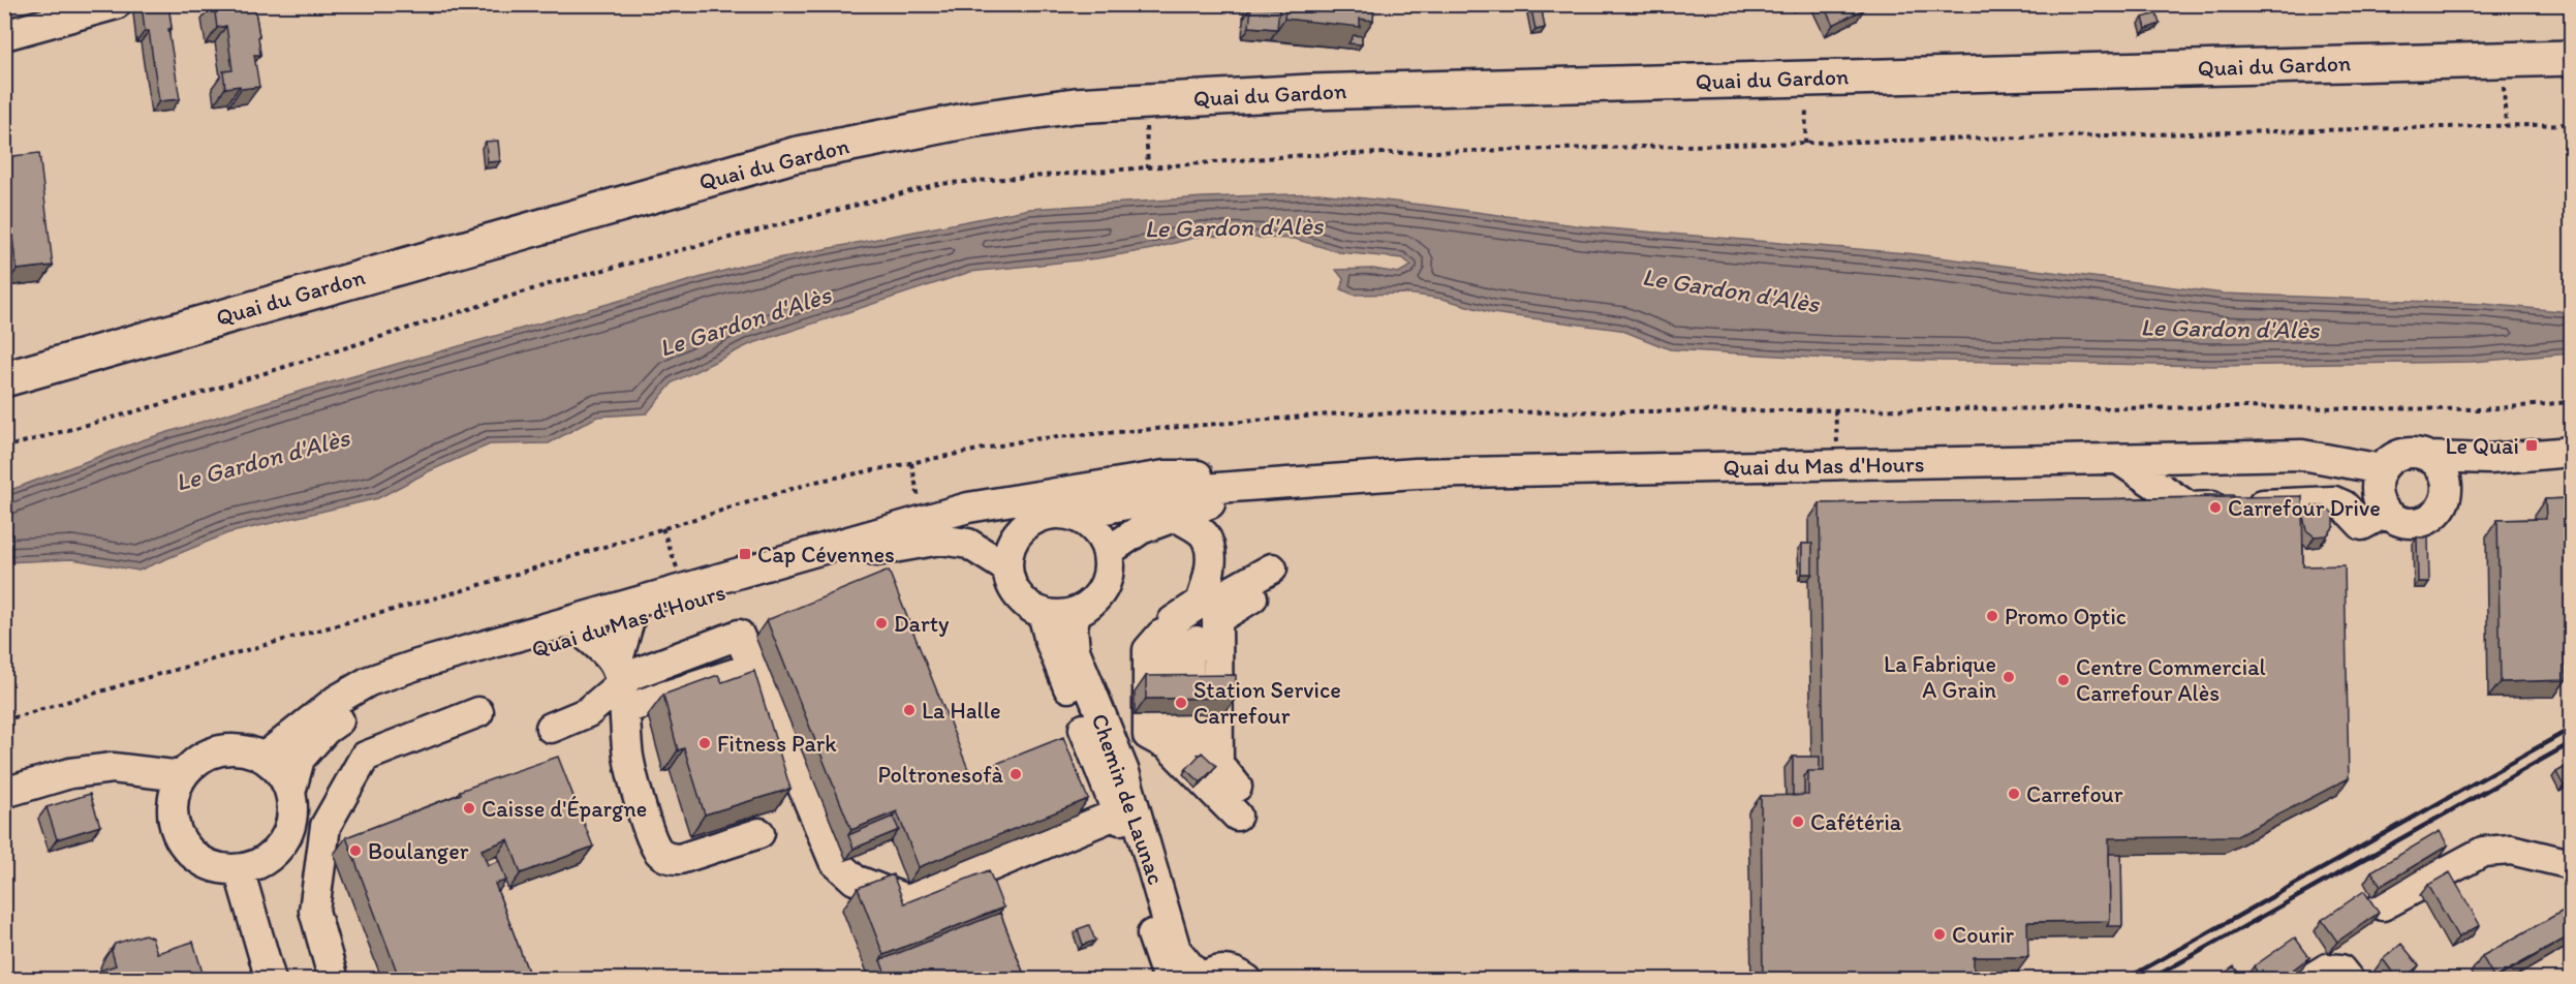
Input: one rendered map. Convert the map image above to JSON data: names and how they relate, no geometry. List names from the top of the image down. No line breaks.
{"streets":{"main road":["Quai du Gardon"],"street":["Quai du Mas d'Hours","Chemin de Launac"]},"crossings":[["Quai du Mas d'Hours","Chemin de Launac"]],"water":["Le Gardon d'Alès"],"places":{"transit":["Le Quai","Cap Cévennes"],"other":["Carrefour Drive","Promo Optic","Darty","La Fabrique A Grain","Centre Commercial Carrefour Alès","Station Service Carrefour","La Halle","Fitness Park","Poltronesofà","Carrefour","Caisse d'Épargne","Cafétéria","Boulanger","Courir"]}}
